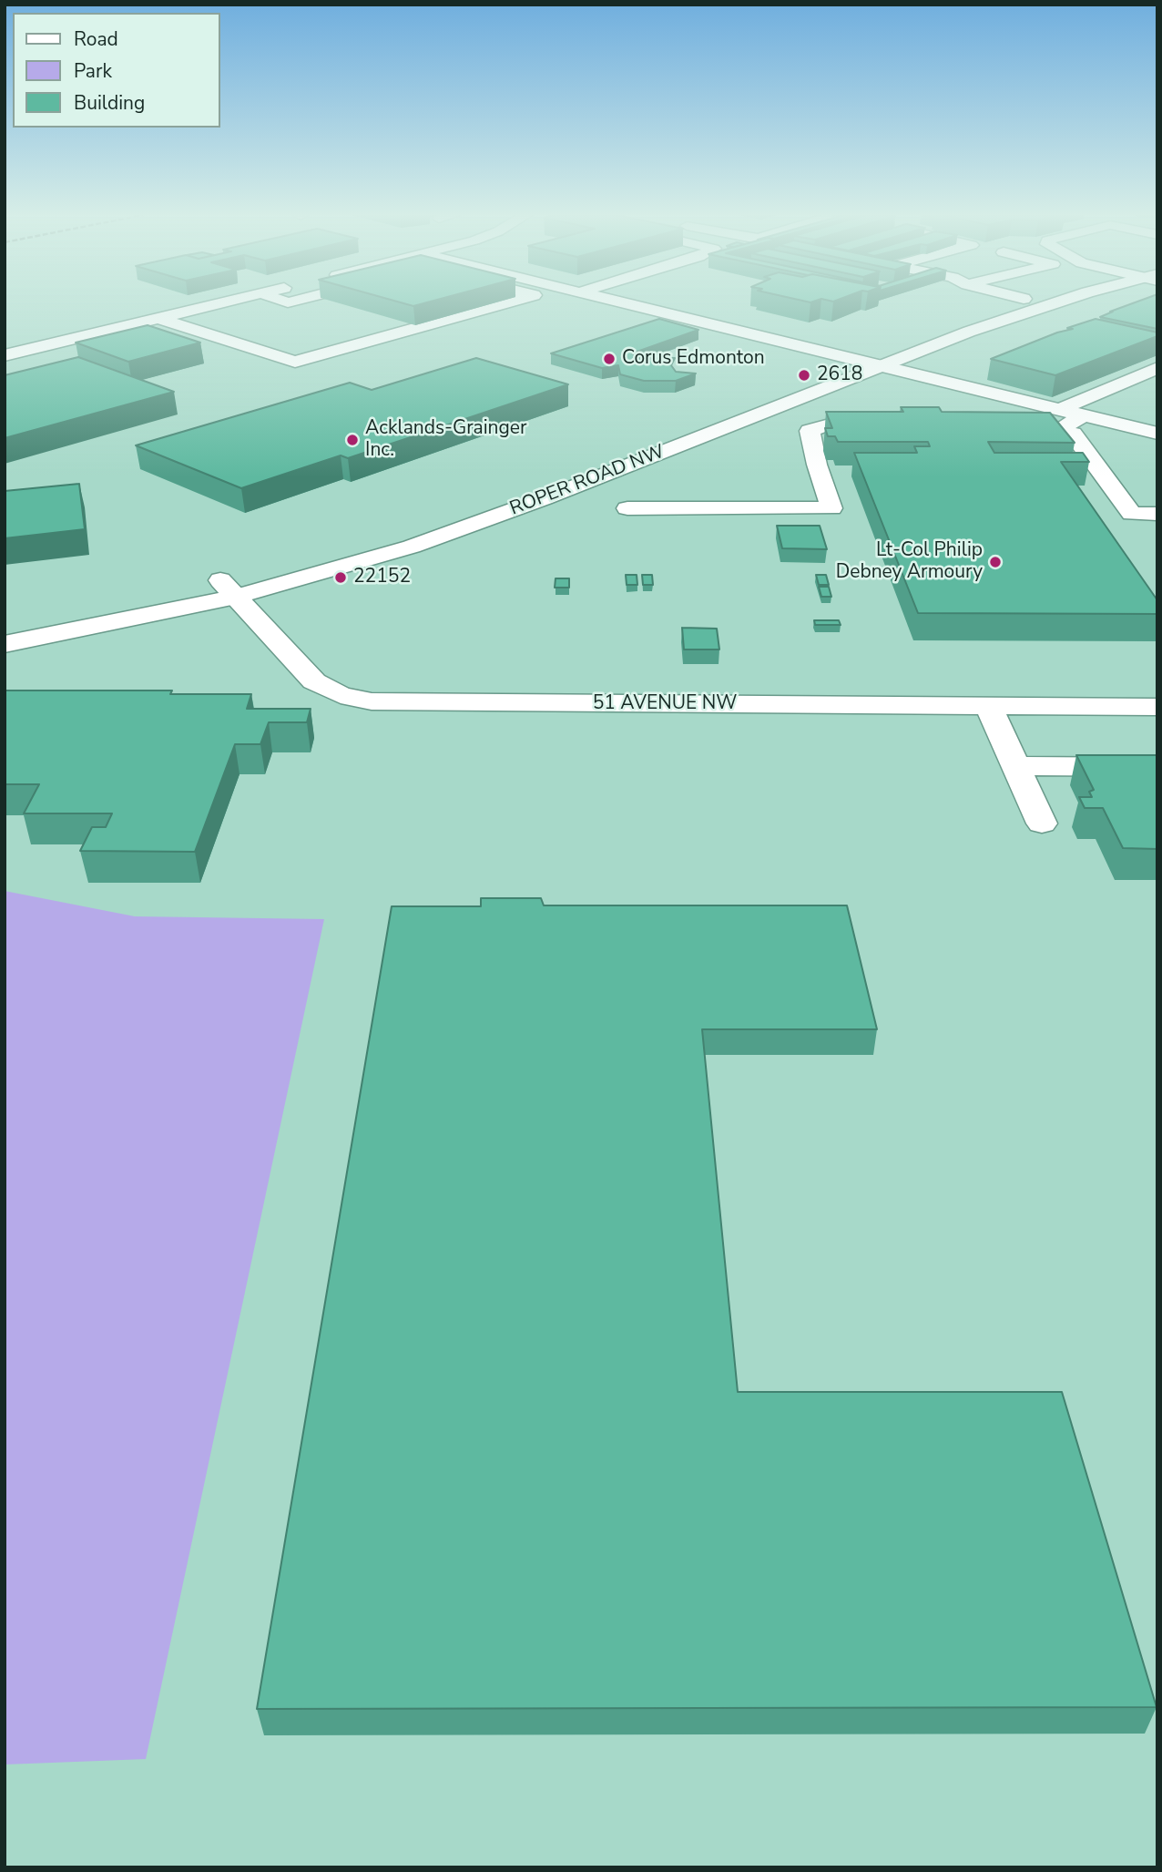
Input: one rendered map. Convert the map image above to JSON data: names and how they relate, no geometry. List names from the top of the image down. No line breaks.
{"streets":{"main road":["ROPER ROAD NW","51 AVENUE NW"]},"crossings":[["ROPER ROAD NW","51 AVENUE NW"]],"places":["Corus Edmonton","2618","Acklands-Grainger Inc.","Lt-Col Philip Debney Armoury","22152"],"legend":["Road","Park","Building"]}
